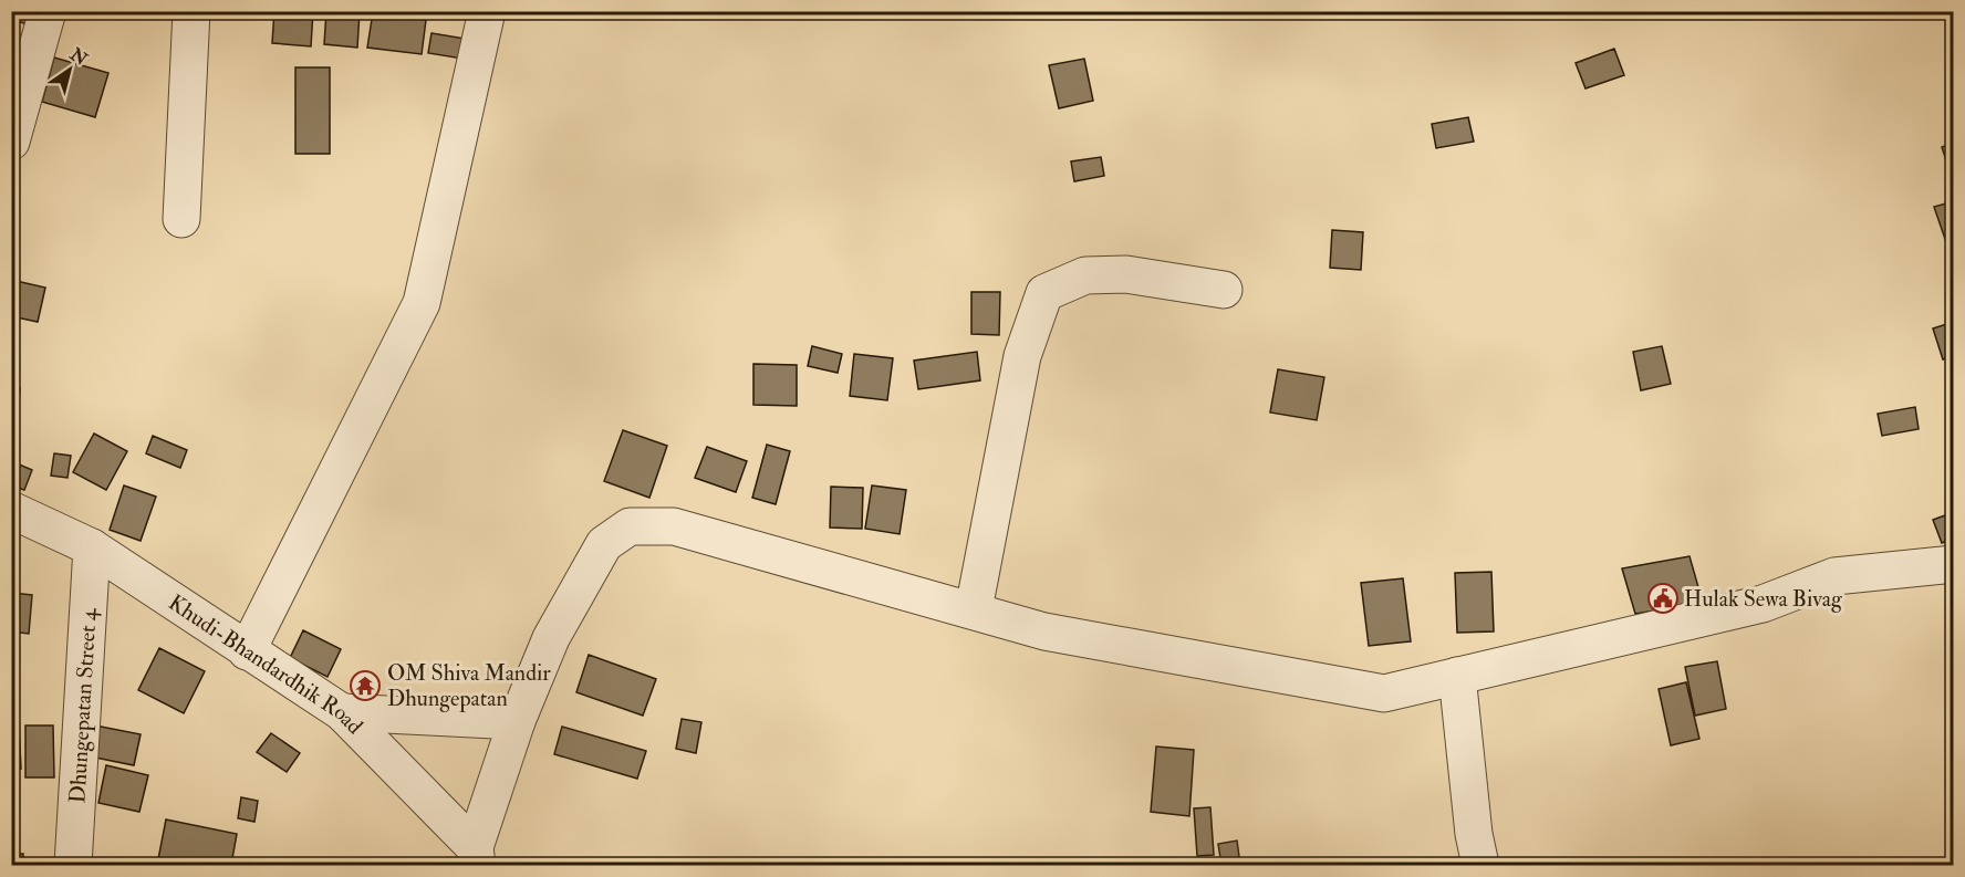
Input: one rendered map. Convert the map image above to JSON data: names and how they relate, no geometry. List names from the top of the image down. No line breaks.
{"streets":{"street":["Khudi-Bhandardhik Road","Dhungepatan Street 4"]},"crossings":[["Khudi-Bhandardhik Road","Dhungepatan Street 4"]],"places":{"public building":["Hulak Sewa Bivag"],"temple":["OM Shiva Mandir Dhungepatan"]},"north":"top right"}
